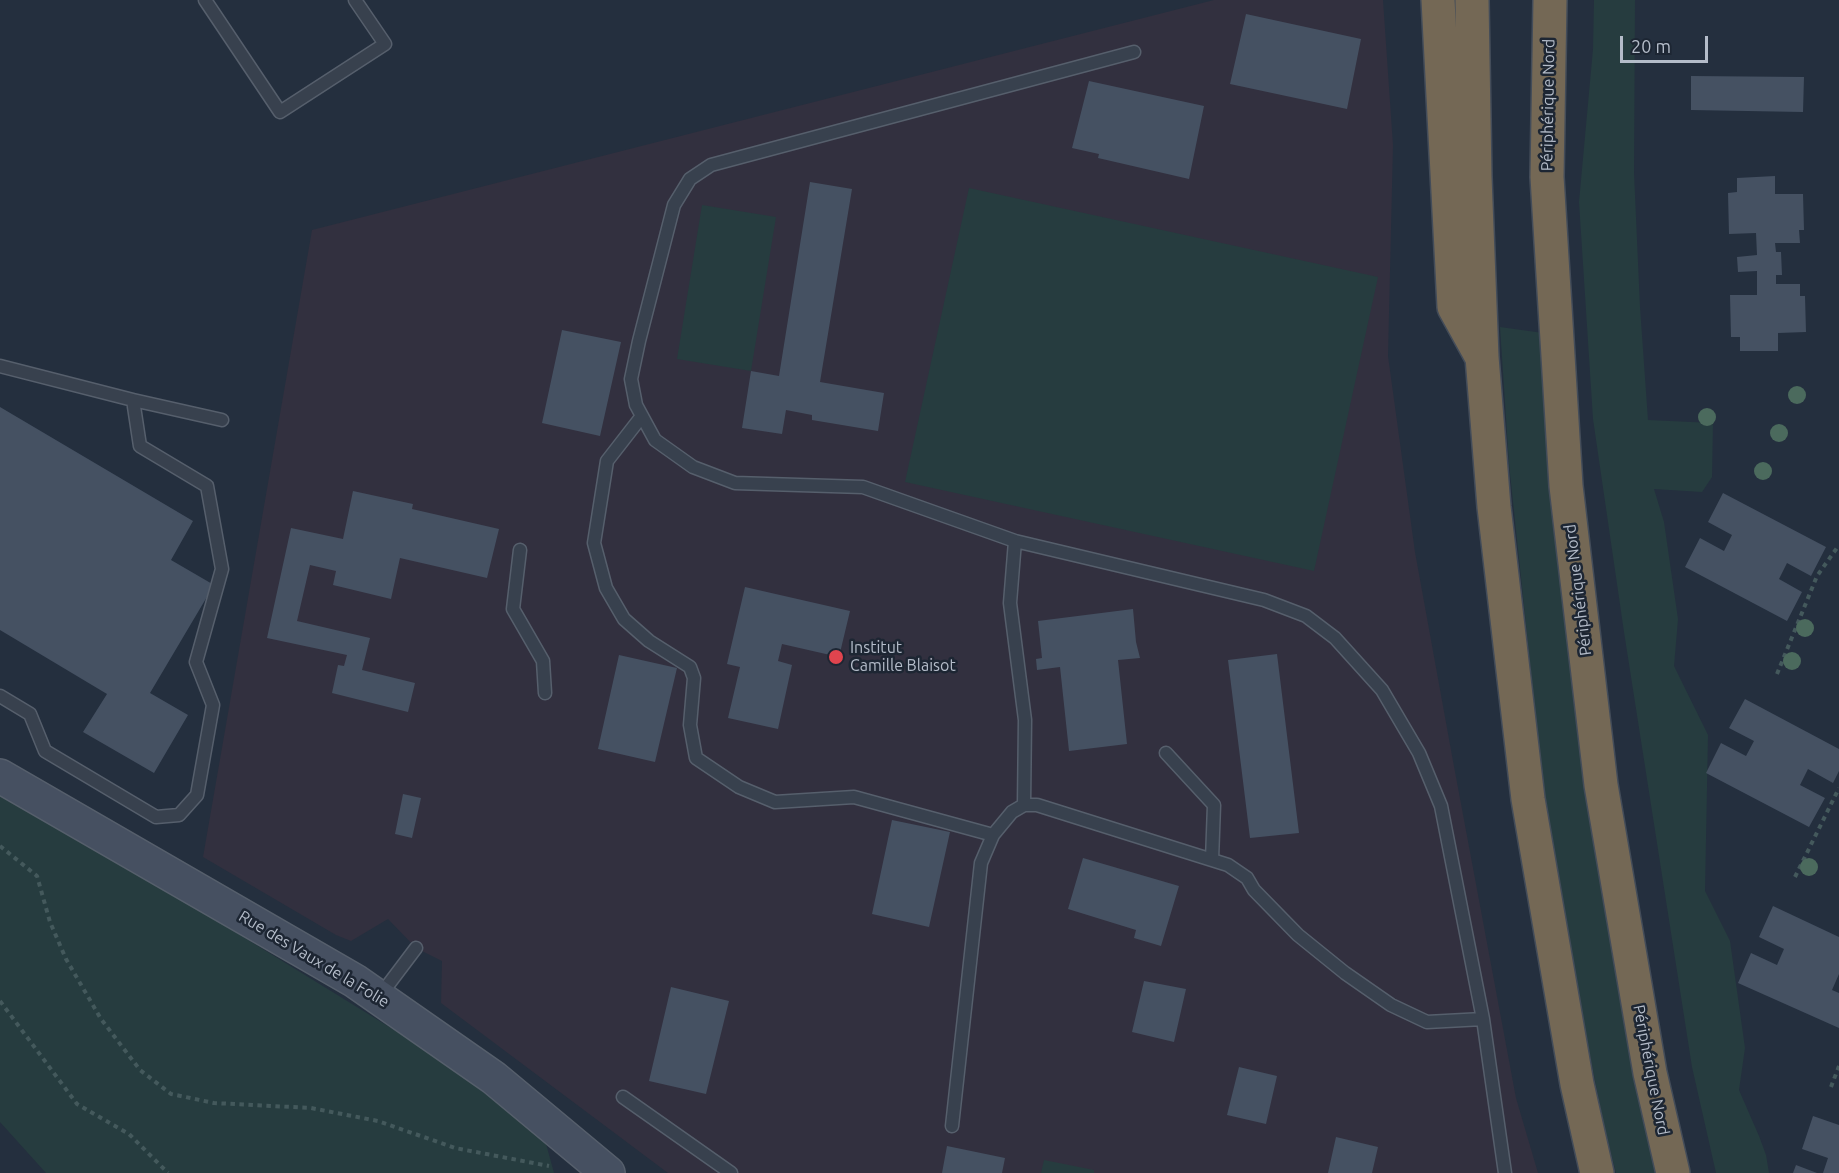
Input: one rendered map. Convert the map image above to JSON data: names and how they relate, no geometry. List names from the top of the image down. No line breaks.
{"streets":{"highway":["Périphérique Nord"],"street":["Rue des Vaux de la Folie"]},"places":["Institut Camille Blaisot"],"scale_bar":"20 m"}
